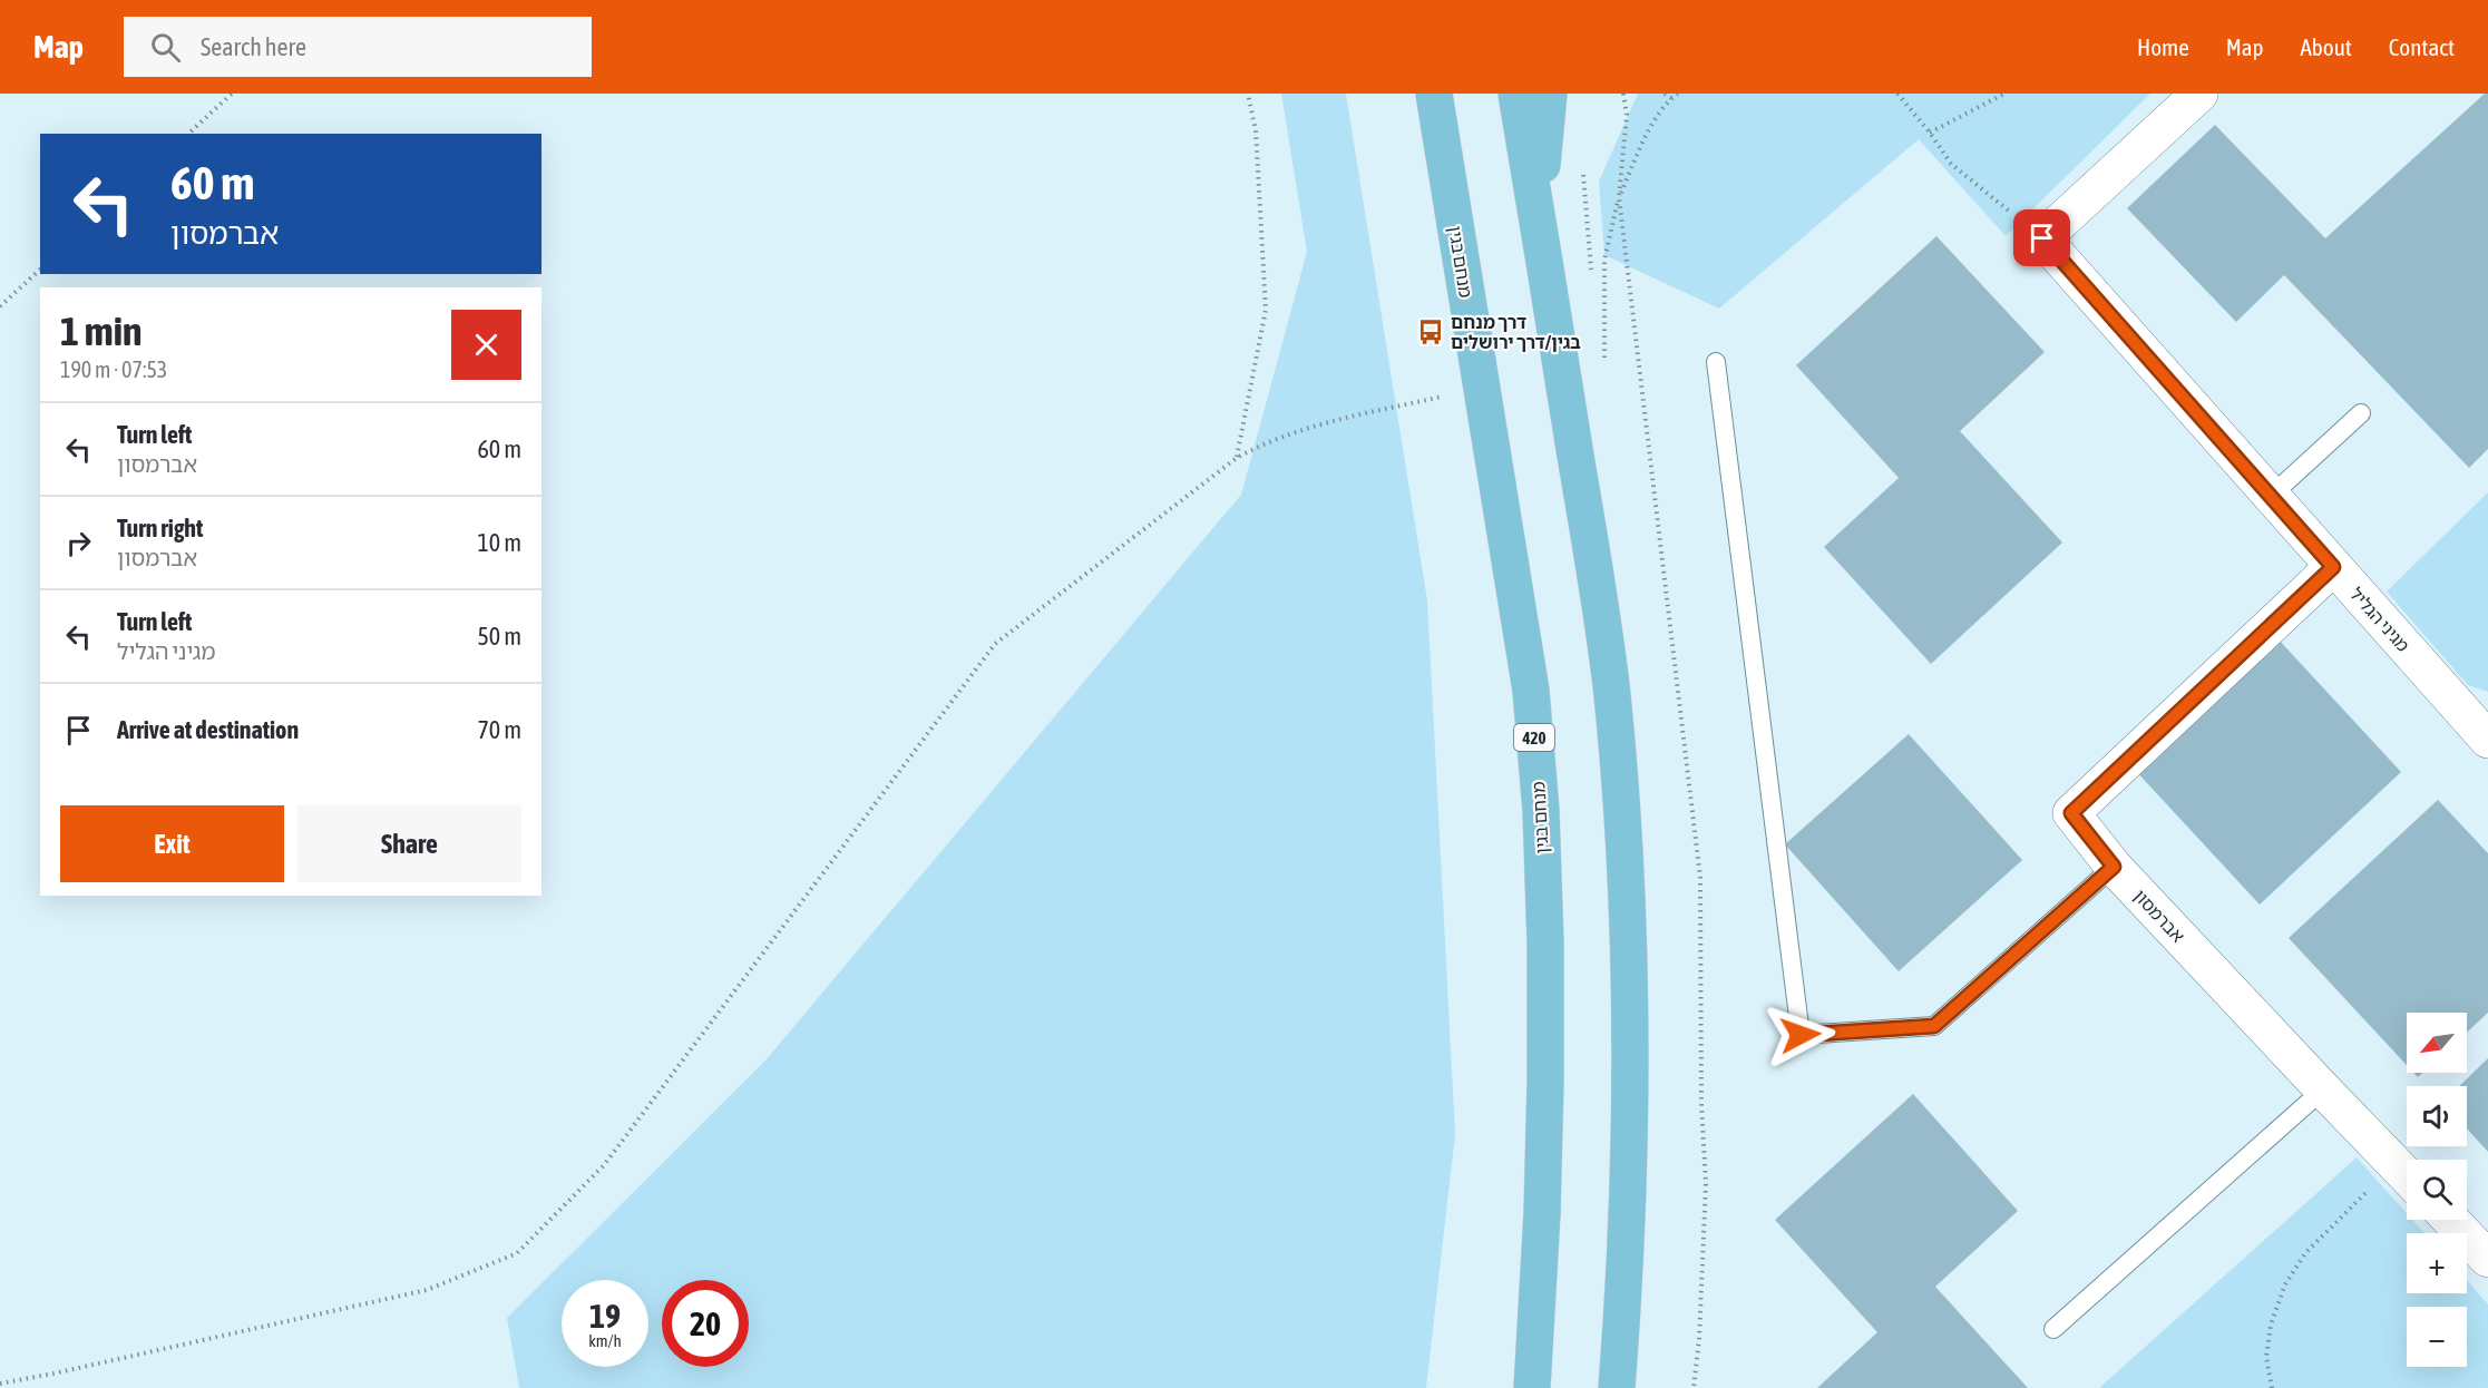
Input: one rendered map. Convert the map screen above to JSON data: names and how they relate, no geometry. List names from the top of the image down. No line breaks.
{"streets":{"main road":["מנחם בגין","420"],"street":["מגיני הגליל","אברמסון"]},"crossings":[["מגיני הגליל","אברמסון"]],"places":{"bus stop":["דרך מנחם בגין/דרך ירושלים"]},"north":"bottom left","page":{"header":"Map","search":"Search here","nav":["Home","Map","About","Contact"],"turn":["60 m","אברמסון"],"heading":["1 min","190 m · 07:53"],"list":[{"name":"Turn left","note":"אברמסון","value":"60 m"},{"name":"Turn right","note":"אברמסון","value":"10 m"},{"name":"Turn left","note":"מגיני הגליל","value":"50 m"},{"name":"Arrive at destination","value":"70 m"}],"buttons":["Exit","Share"],"map_buttons":["+","−"],"speed":"19 km/h","limit":"20"}}
